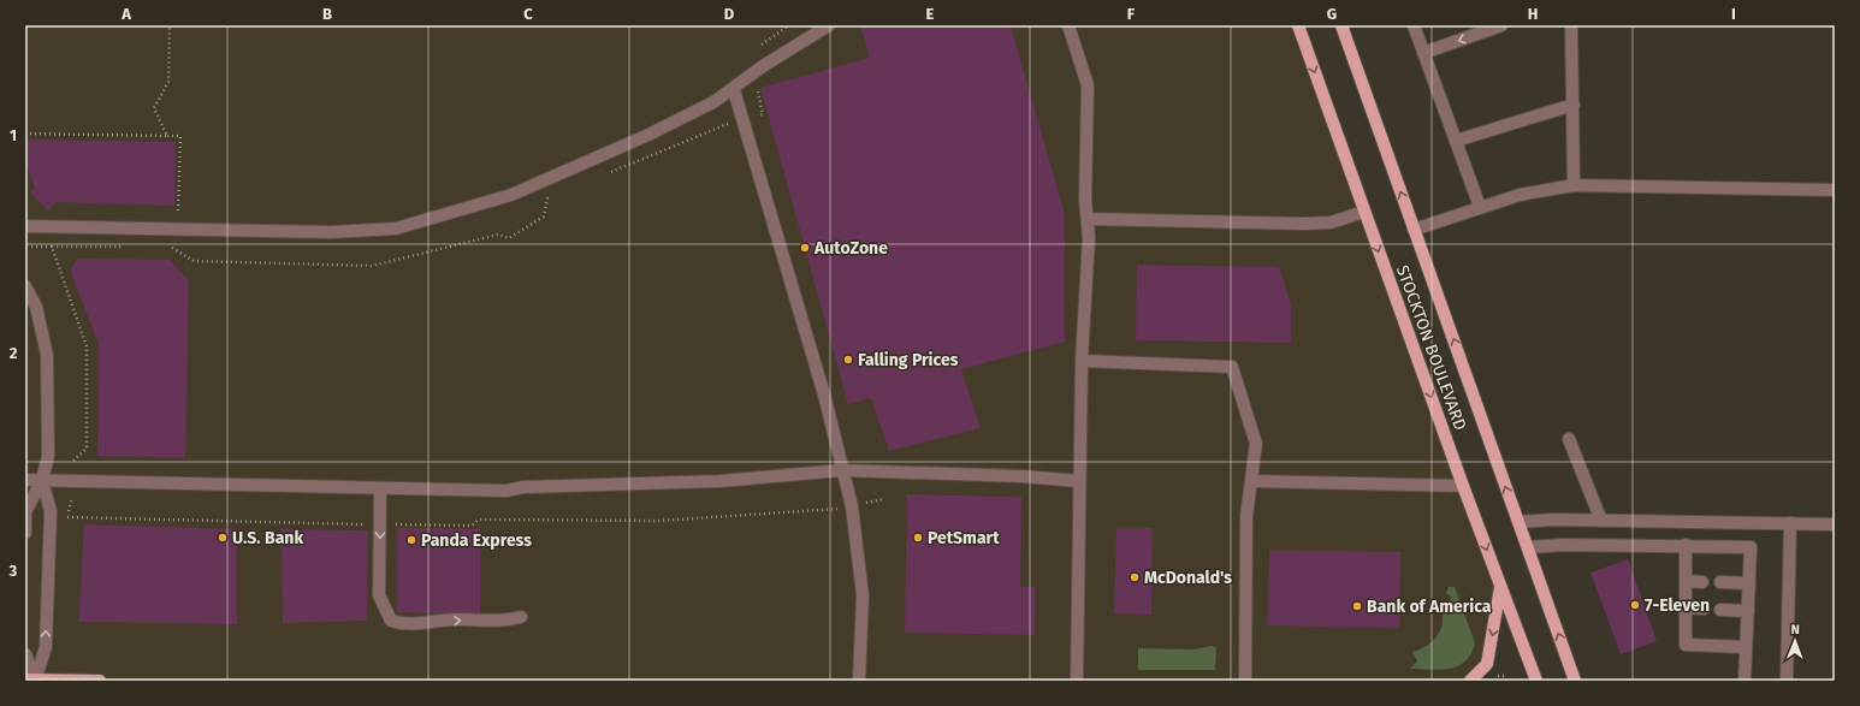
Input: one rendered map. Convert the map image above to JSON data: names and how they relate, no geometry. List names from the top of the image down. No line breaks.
{"streets":{"main road":["STOCKTON BOULEVARD"]},"places":["AutoZone","Falling Prices","U.S. Bank","PetSmart","Panda Express","McDonald's","7-Eleven","Bank of America"],"north":"top","grid":{"columns":["A","B","C","D","E","F","G","H","I"],"rows":["1","2","3"]}}
